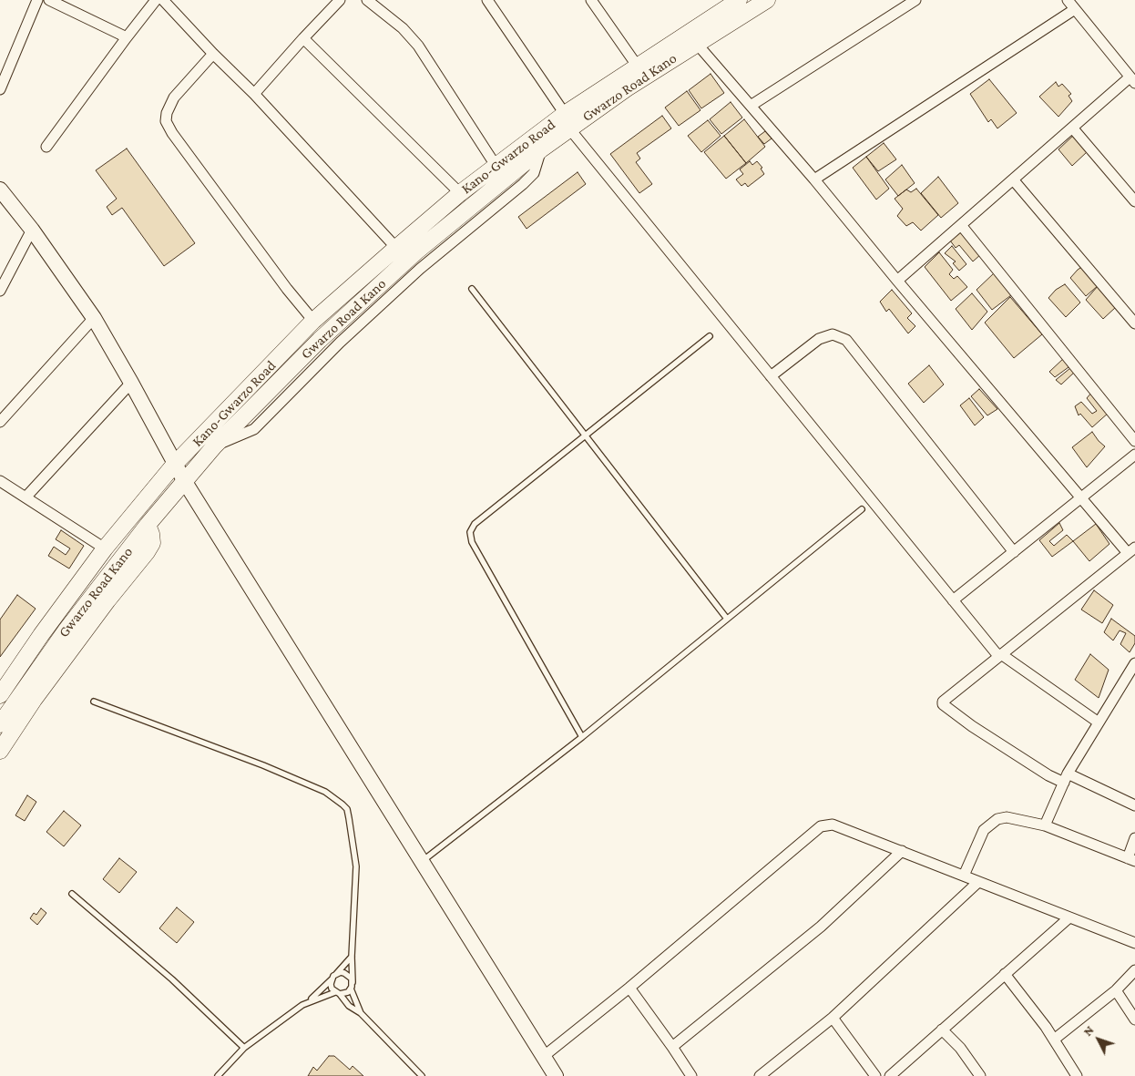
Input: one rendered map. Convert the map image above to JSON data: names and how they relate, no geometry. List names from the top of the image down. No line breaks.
{"streets":{"main road":["Gwarzo Road Kano","Kano-Gwarzo Road"]},"crossings":[["Gwarzo Road Kano","Kano-Gwarzo Road"]],"north":"top left"}
